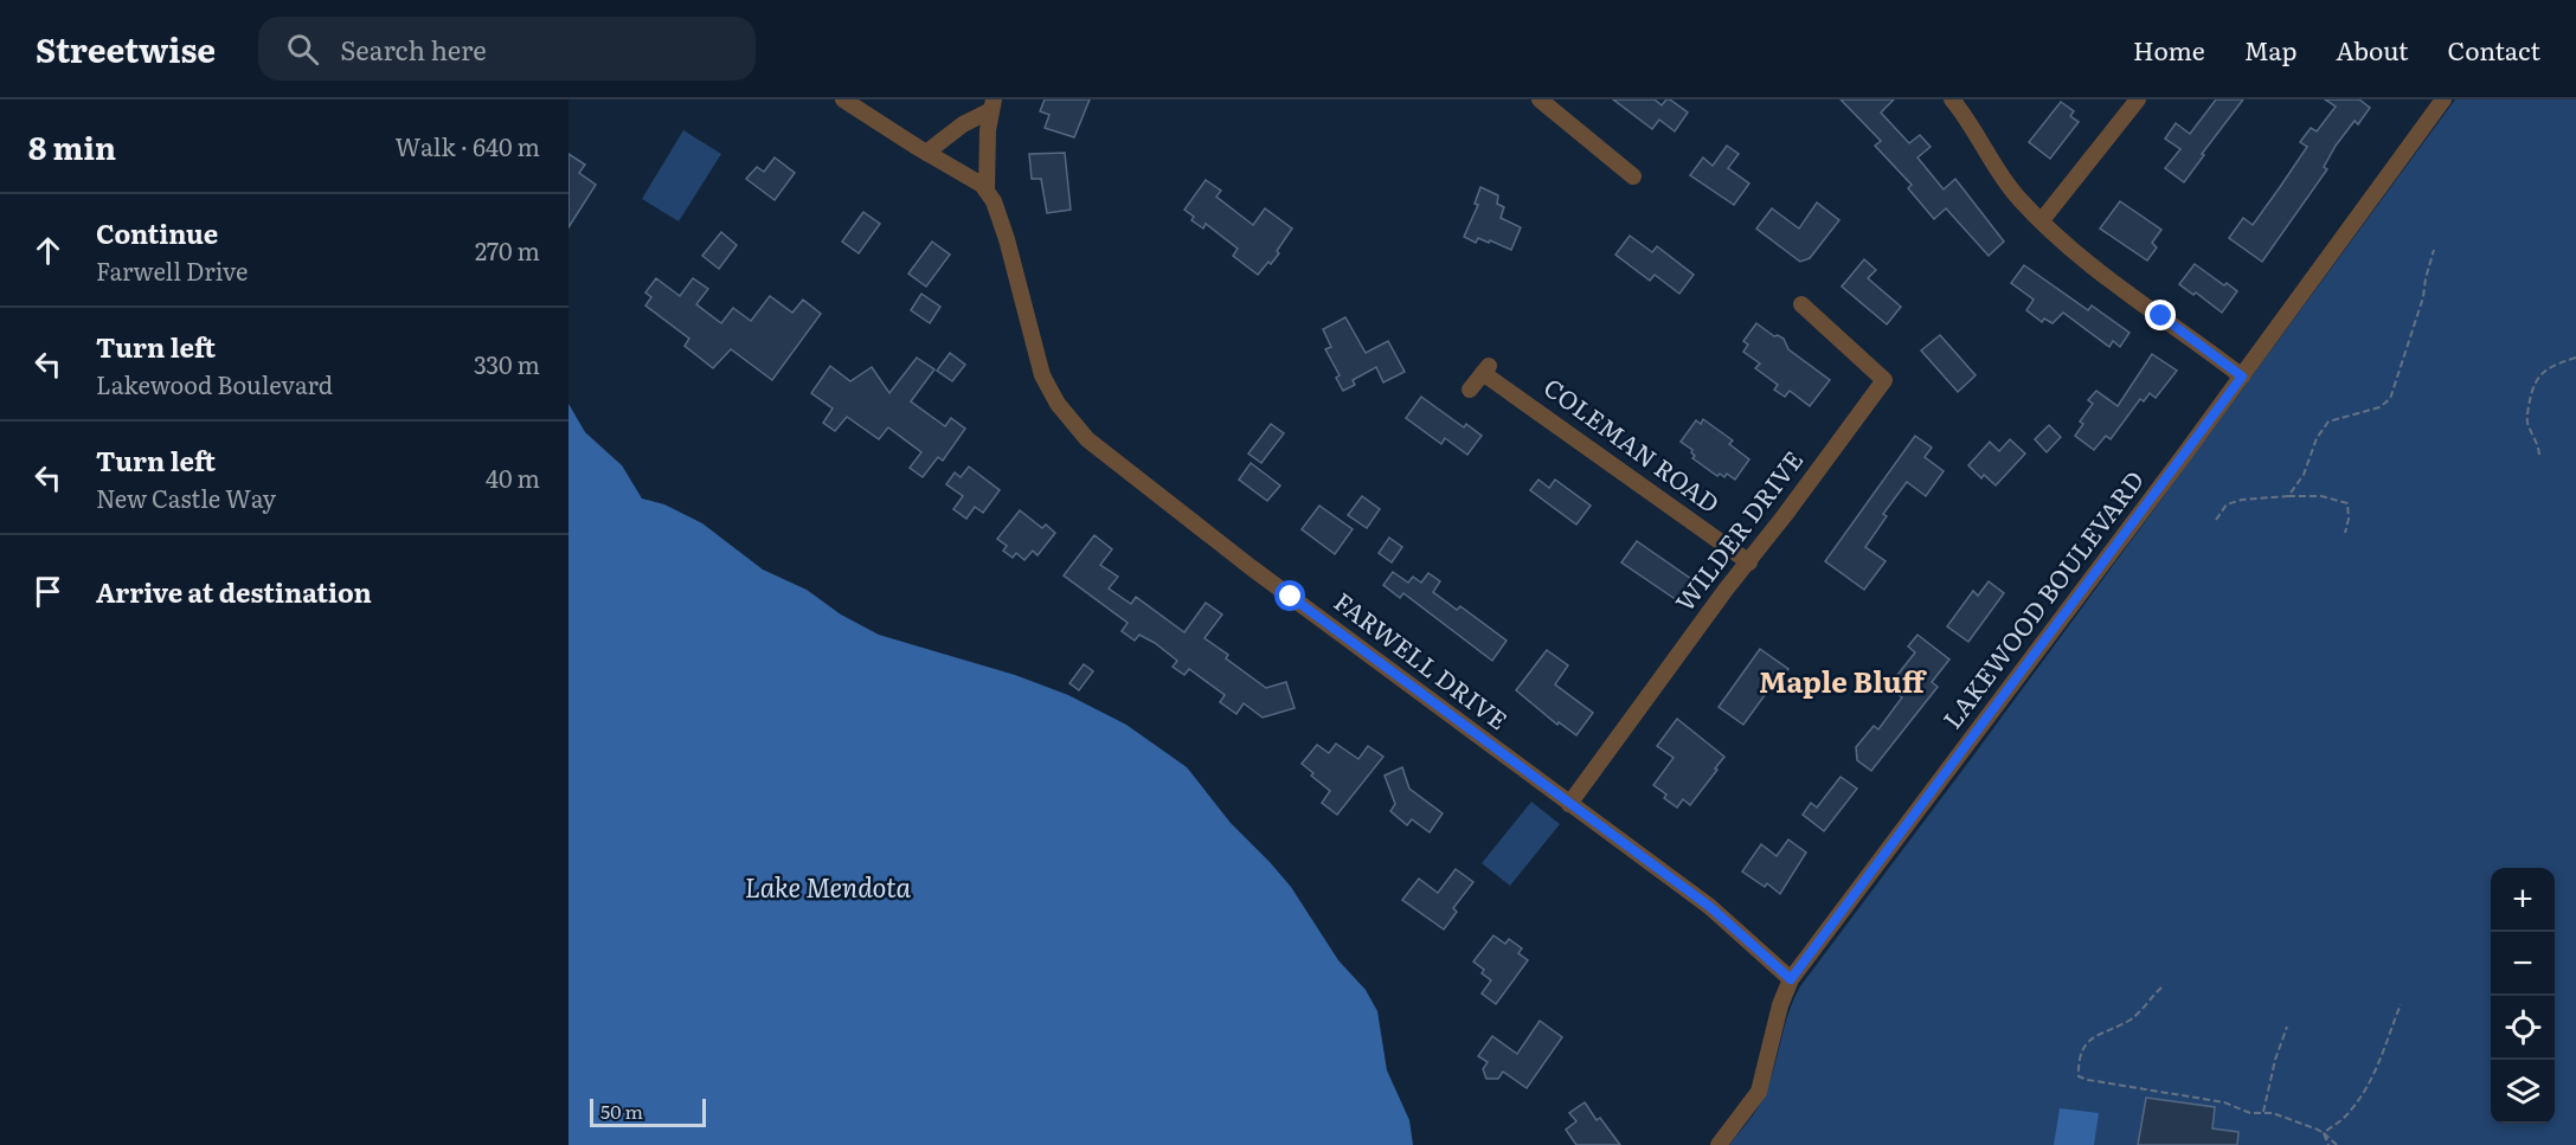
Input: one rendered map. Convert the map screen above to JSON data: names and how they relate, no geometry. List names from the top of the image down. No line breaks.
{"streets":{"street":["COLEMAN ROAD","WILDER DRIVE","LAKEWOOD BOULEVARD","FARWELL DRIVE"]},"crossings":[["COLEMAN ROAD","WILDER DRIVE"],["WILDER DRIVE","FARWELL DRIVE"],["LAKEWOOD BOULEVARD","FARWELL DRIVE"]],"districts":["Maple Bluff"],"water":["Lake Mendota"],"scale_bar":"50 m","page":{"header":"Streetwise","search":"Search here","nav":["Home","Map","About","Contact"],"heading":["8 min","Walk · 640 m"],"list":[["Continue","Farwell Drive","270 m"],["Turn left","Lakewood Boulevard","330 m"],["Turn left","New Castle Way","40 m"],"Arrive at destination"],"map_buttons":["+","−"],"scale":"50 m"}}
